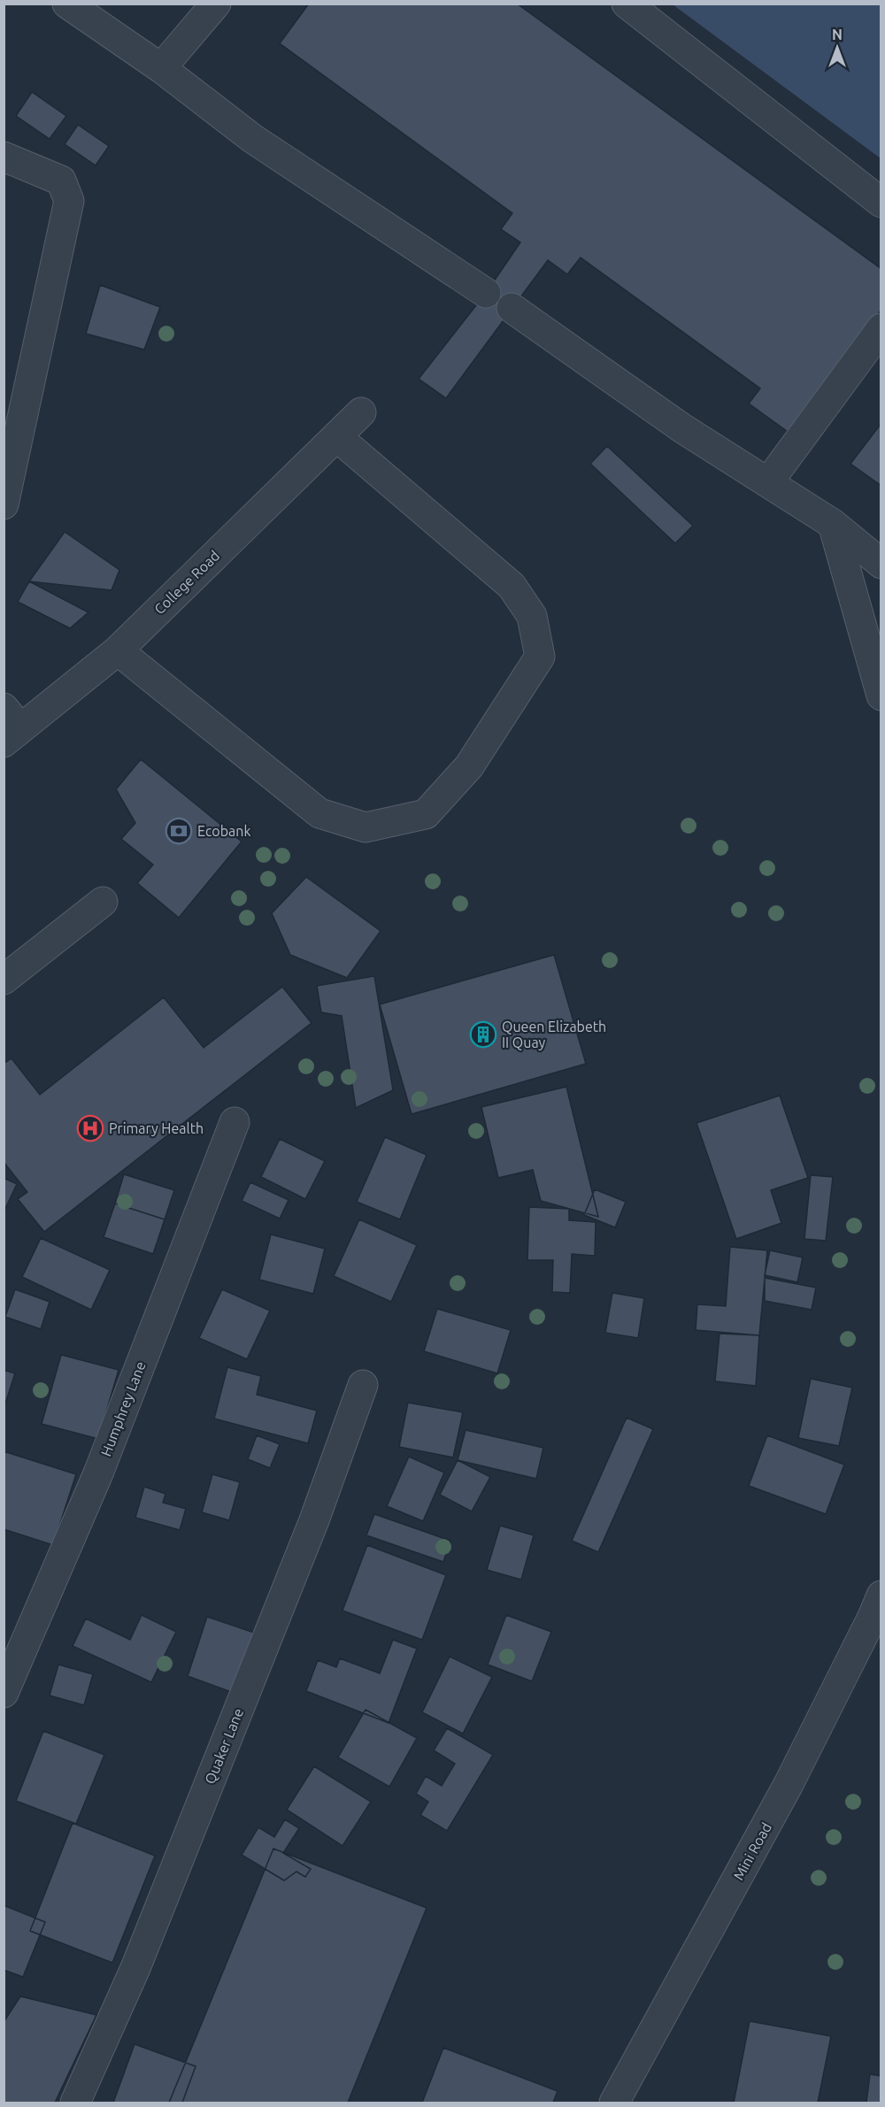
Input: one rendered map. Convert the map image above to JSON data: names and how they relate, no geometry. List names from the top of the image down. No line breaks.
{"streets":{"street":["College Road","Humphrey Lane","Quaker Lane","Mini Road"]},"places":{"bank":["Ecobank"],"building":["Queen Elizabeth II Quay"],"hospital":["Primary Health"]},"north":"top"}
